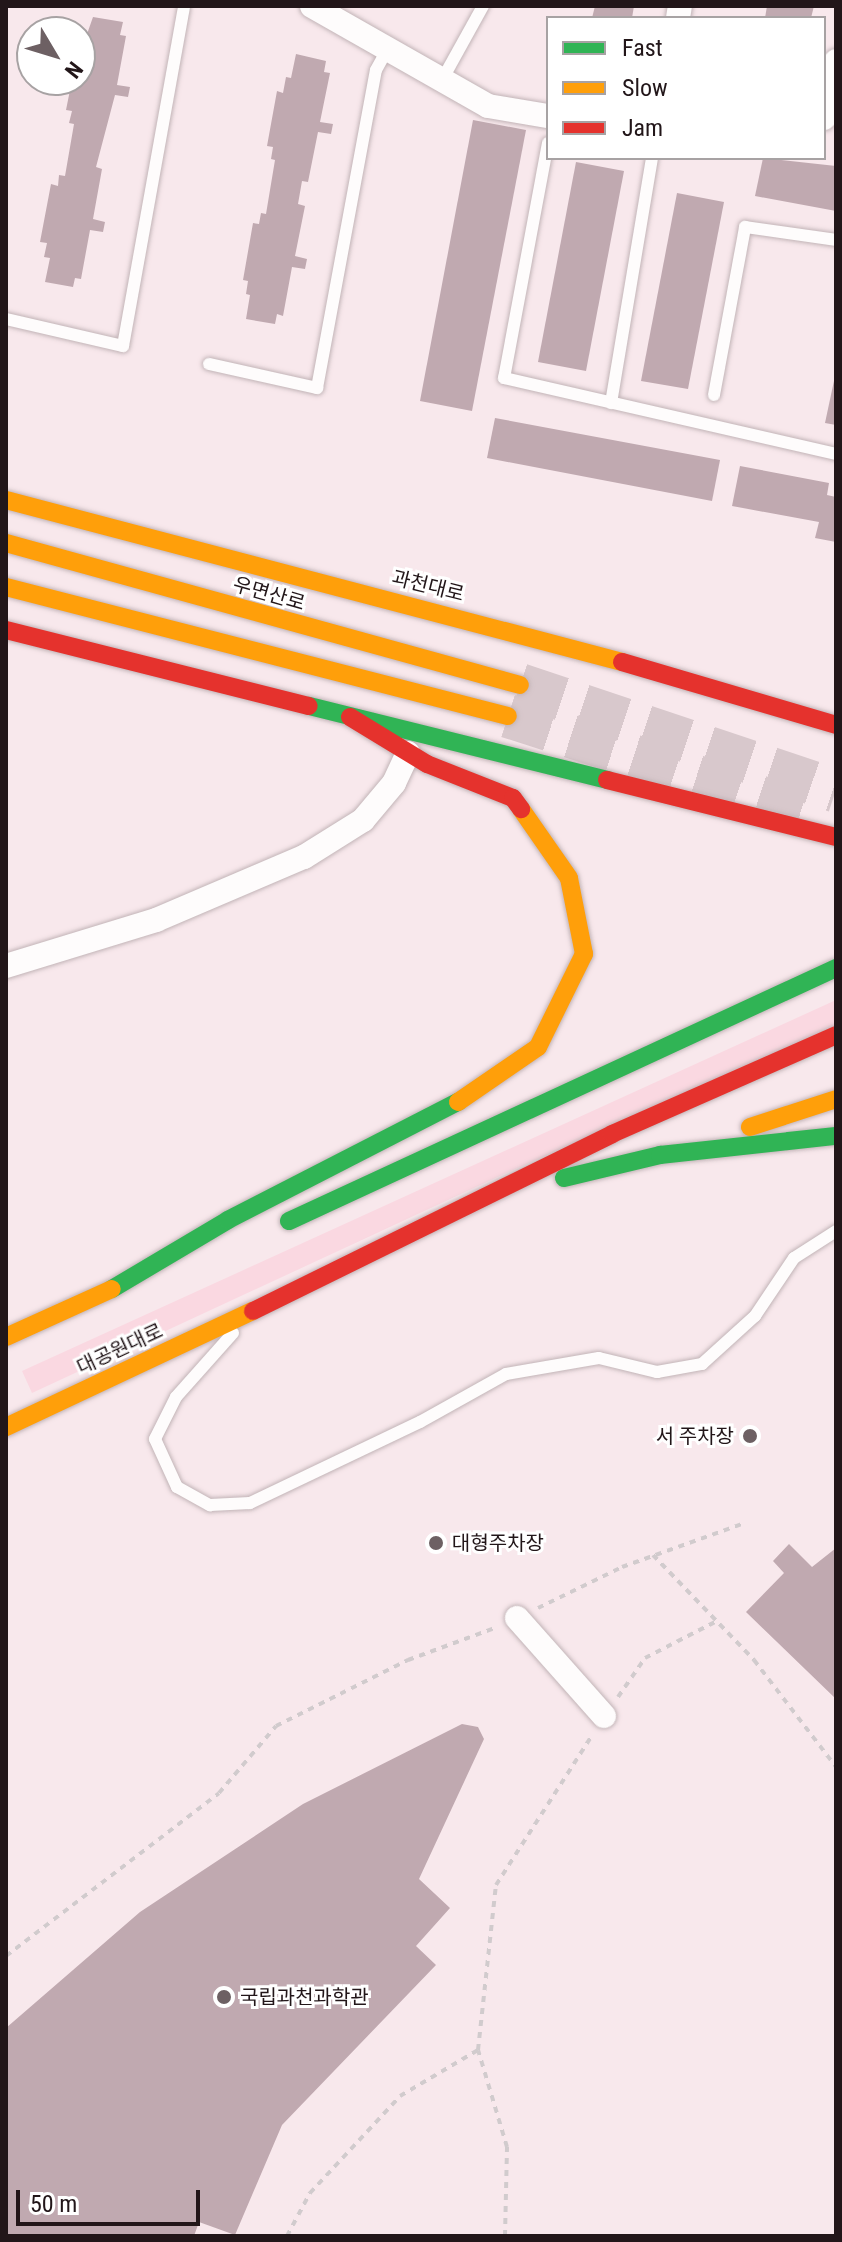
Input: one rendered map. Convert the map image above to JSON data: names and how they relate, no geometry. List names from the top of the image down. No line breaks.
{"streets":{"main road":["과천대로","우면산로","대공원대로"]},"places":["서 주차장","대형주차장","국립과천과학관"],"legend":["Fast","Slow","Jam"],"scale_bar":"50 m","north":"bottom right"}
